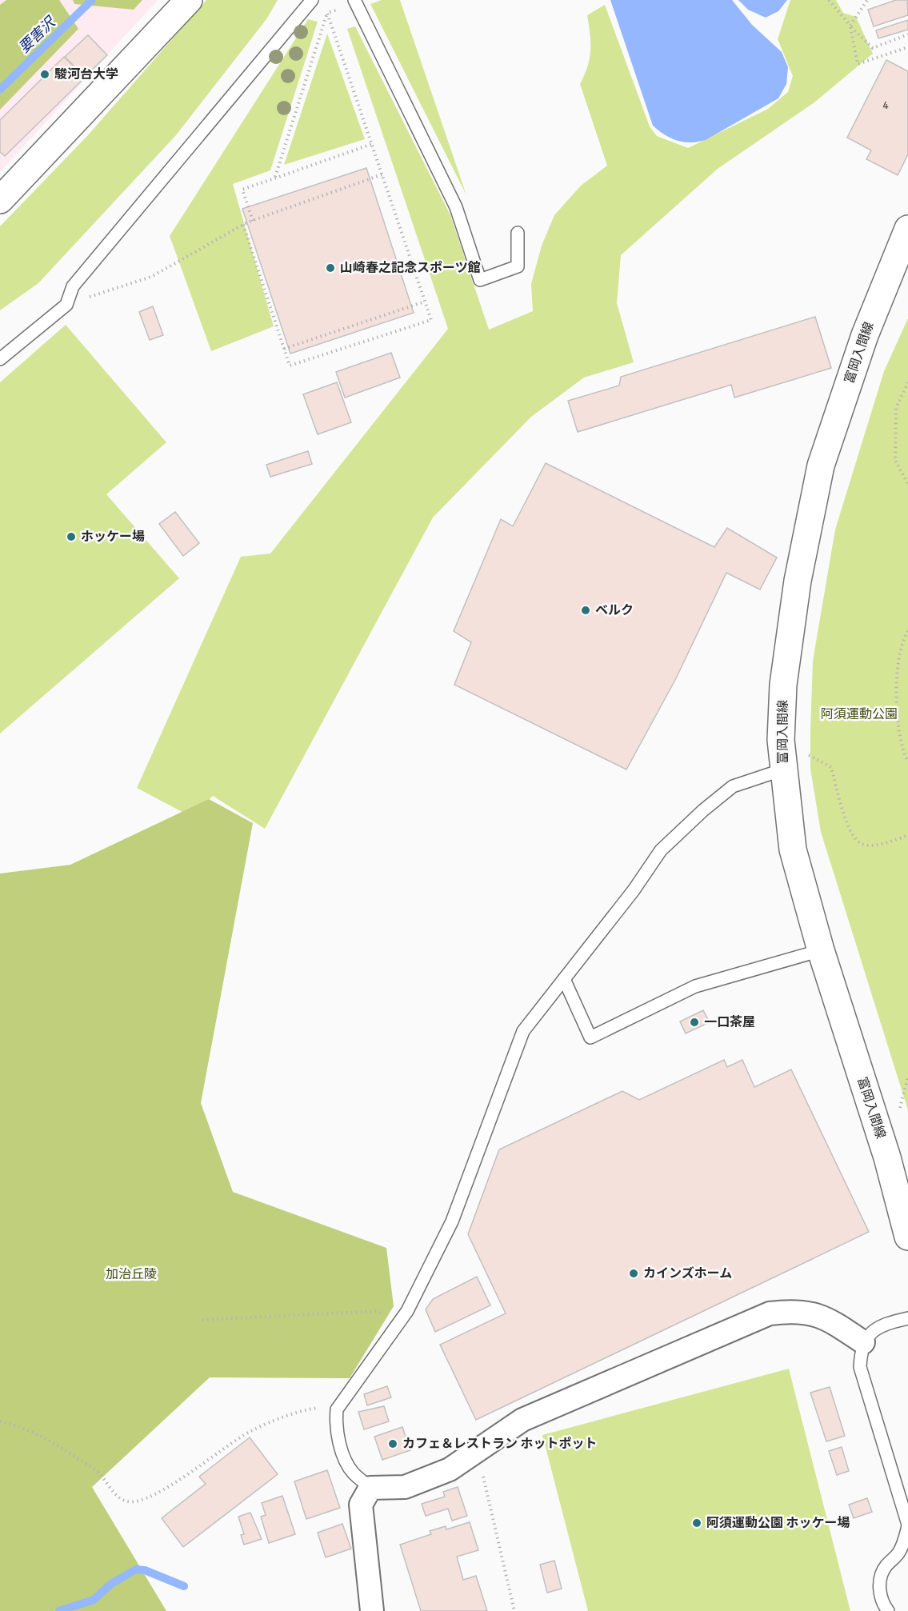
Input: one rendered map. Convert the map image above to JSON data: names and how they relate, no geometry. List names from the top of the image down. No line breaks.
{"streets":{"main road":["富岡入間線"]},"water":["要害沢"],"parks":["阿須運動公園","加治丘陵"],"places":["駿河台大学","山崎春之記念スポーツ館","ホッケー場","ベルク","一口茶屋","カインズホーム","カフェ＆レストラン ホットポット","阿須運動公園 ホッケー場"],"house_numbers":["4"]}
